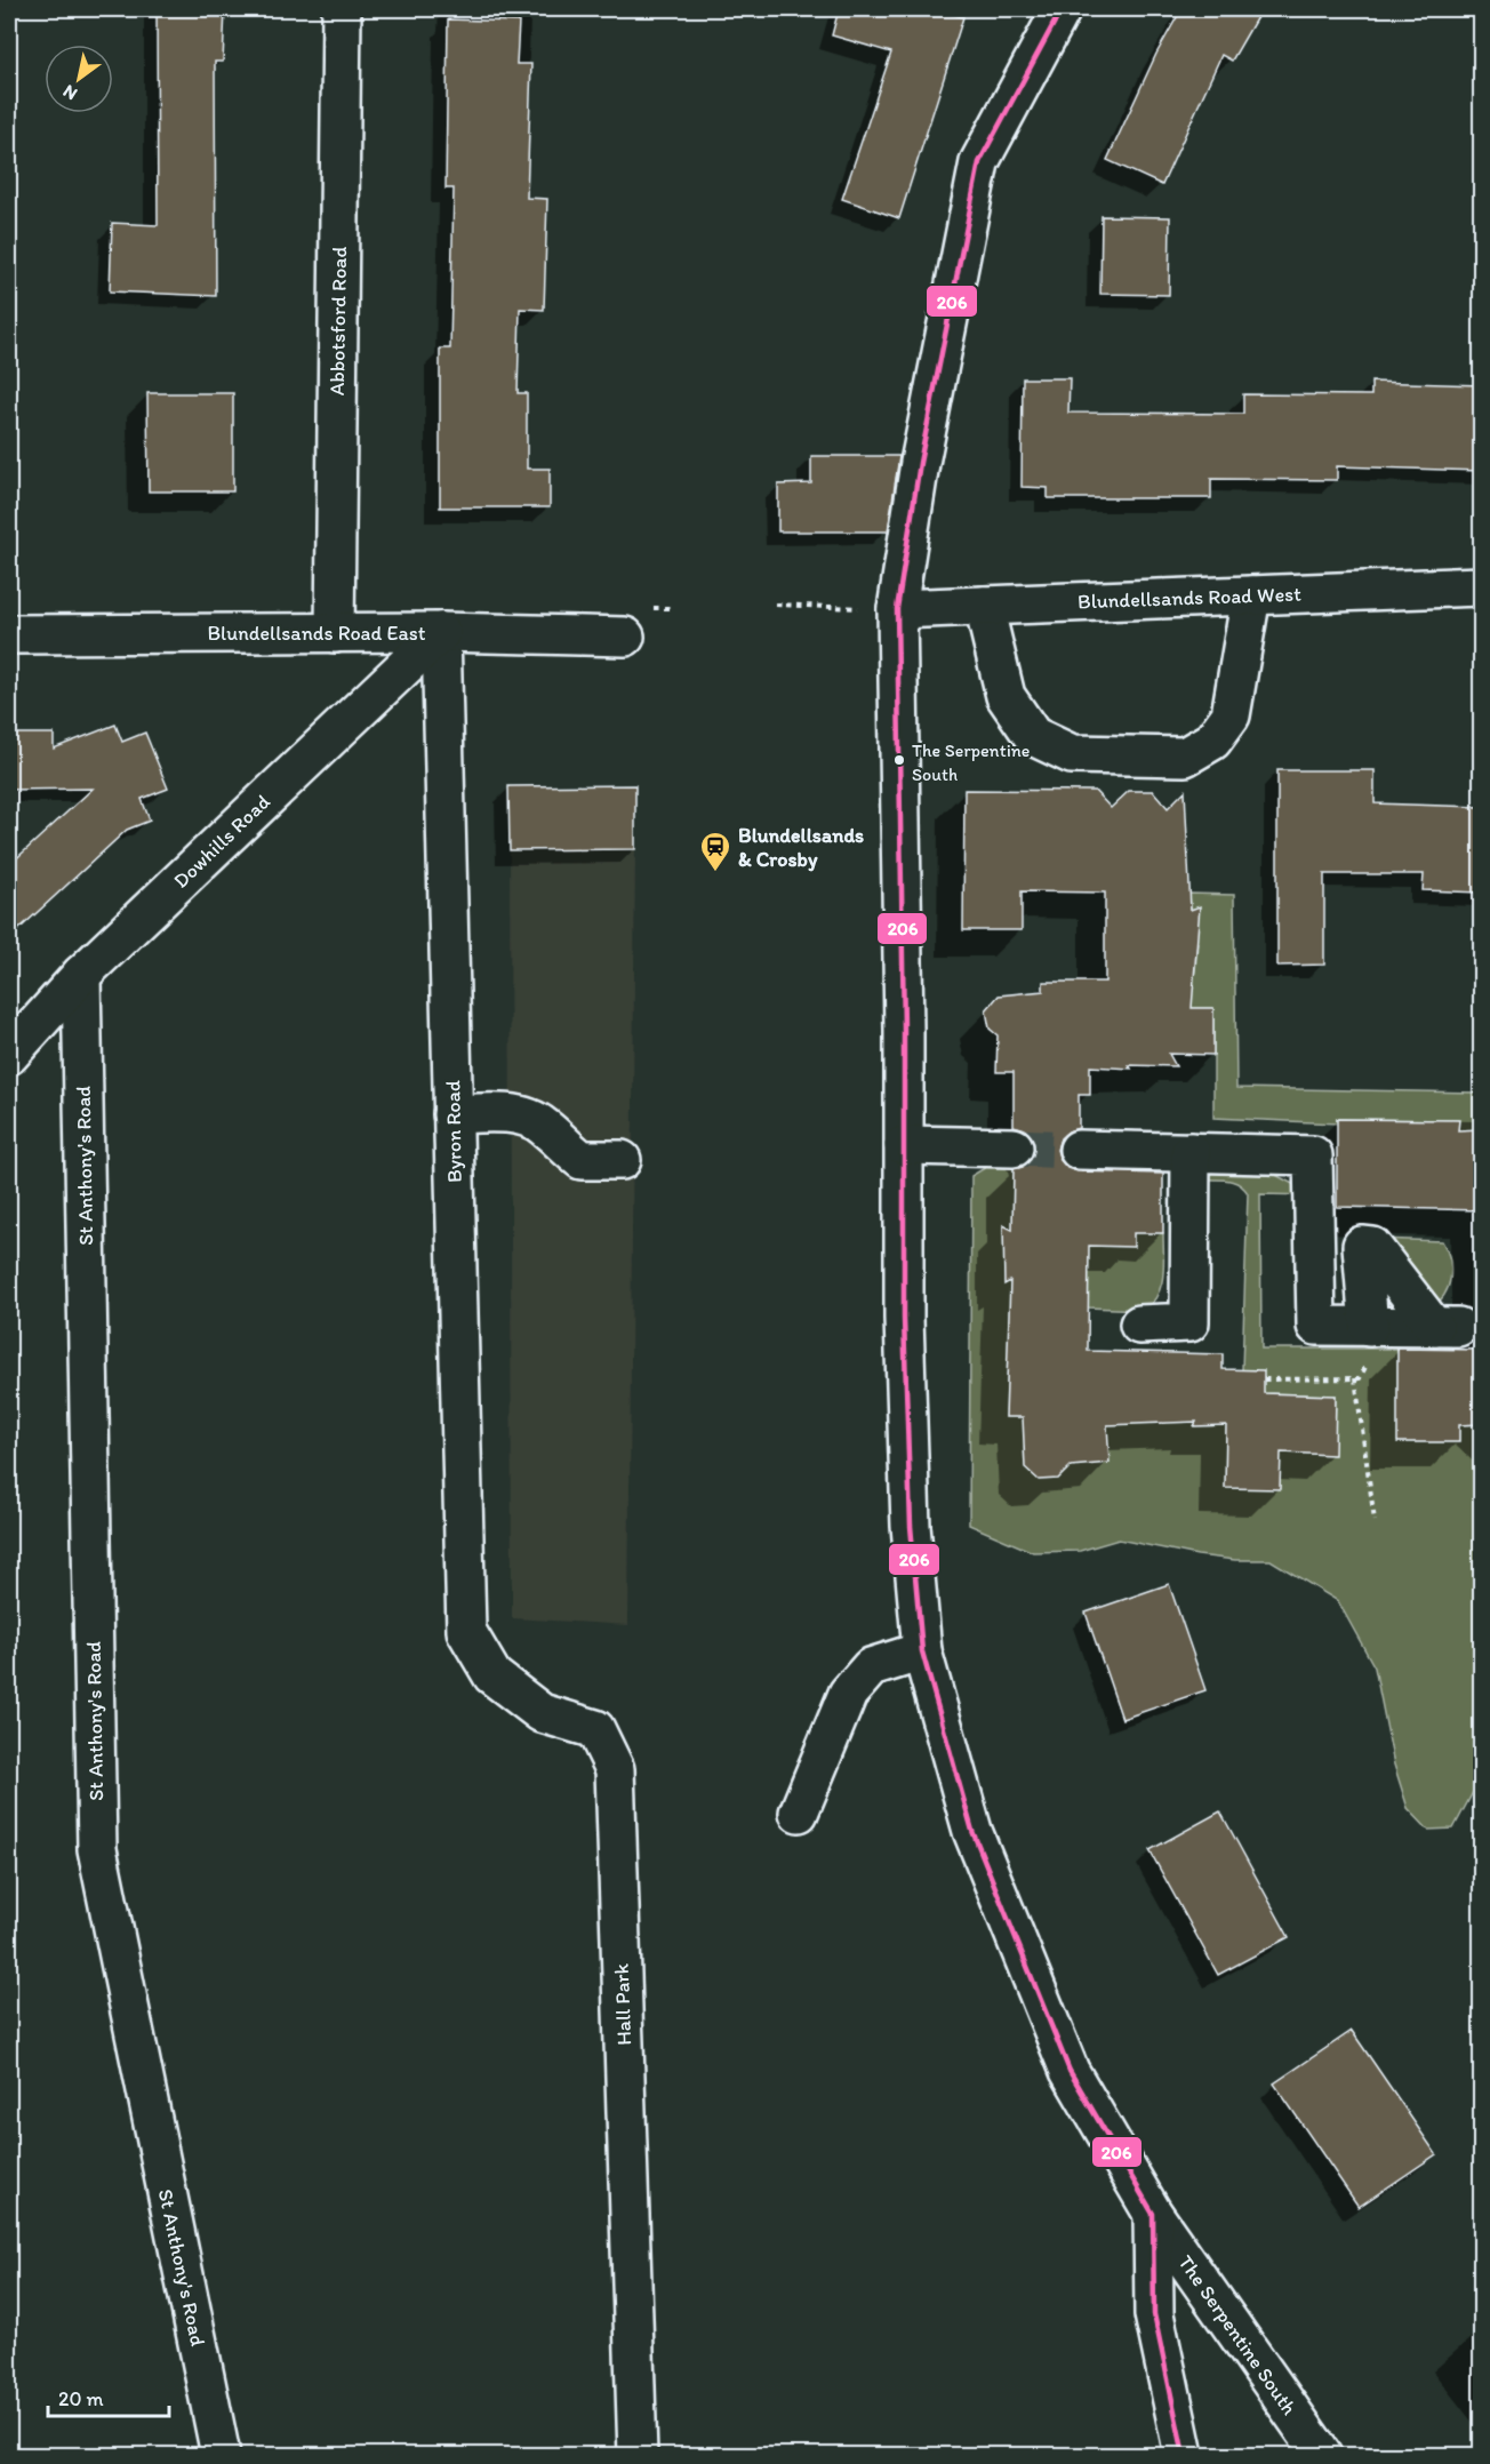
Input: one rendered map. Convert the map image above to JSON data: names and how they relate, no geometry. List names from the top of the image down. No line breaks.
{"streets":{"street":["Abbotsford Road","Blundellsands Road West","Blundellsands Road East","Dowhills Road","Byron Road","St Anthony's Road","Hall Park","The Serpentine South"]},"crossings":[["Abbotsford Road","Blundellsands Road East"],["Blundellsands Road West","The Serpentine South"],["Blundellsands Road East","Dowhills Road"],["Blundellsands Road East","Byron Road"],["Dowhills Road","Byron Road"],["Dowhills Road","St Anthony's Road"],["Byron Road","Hall Park"]],"places":{"other":["The Serpentine South"],"station":["Blundellsands & Crosby"]},"lines":["transit line 206"],"scale_bar":"20 m","north":"bottom left"}
